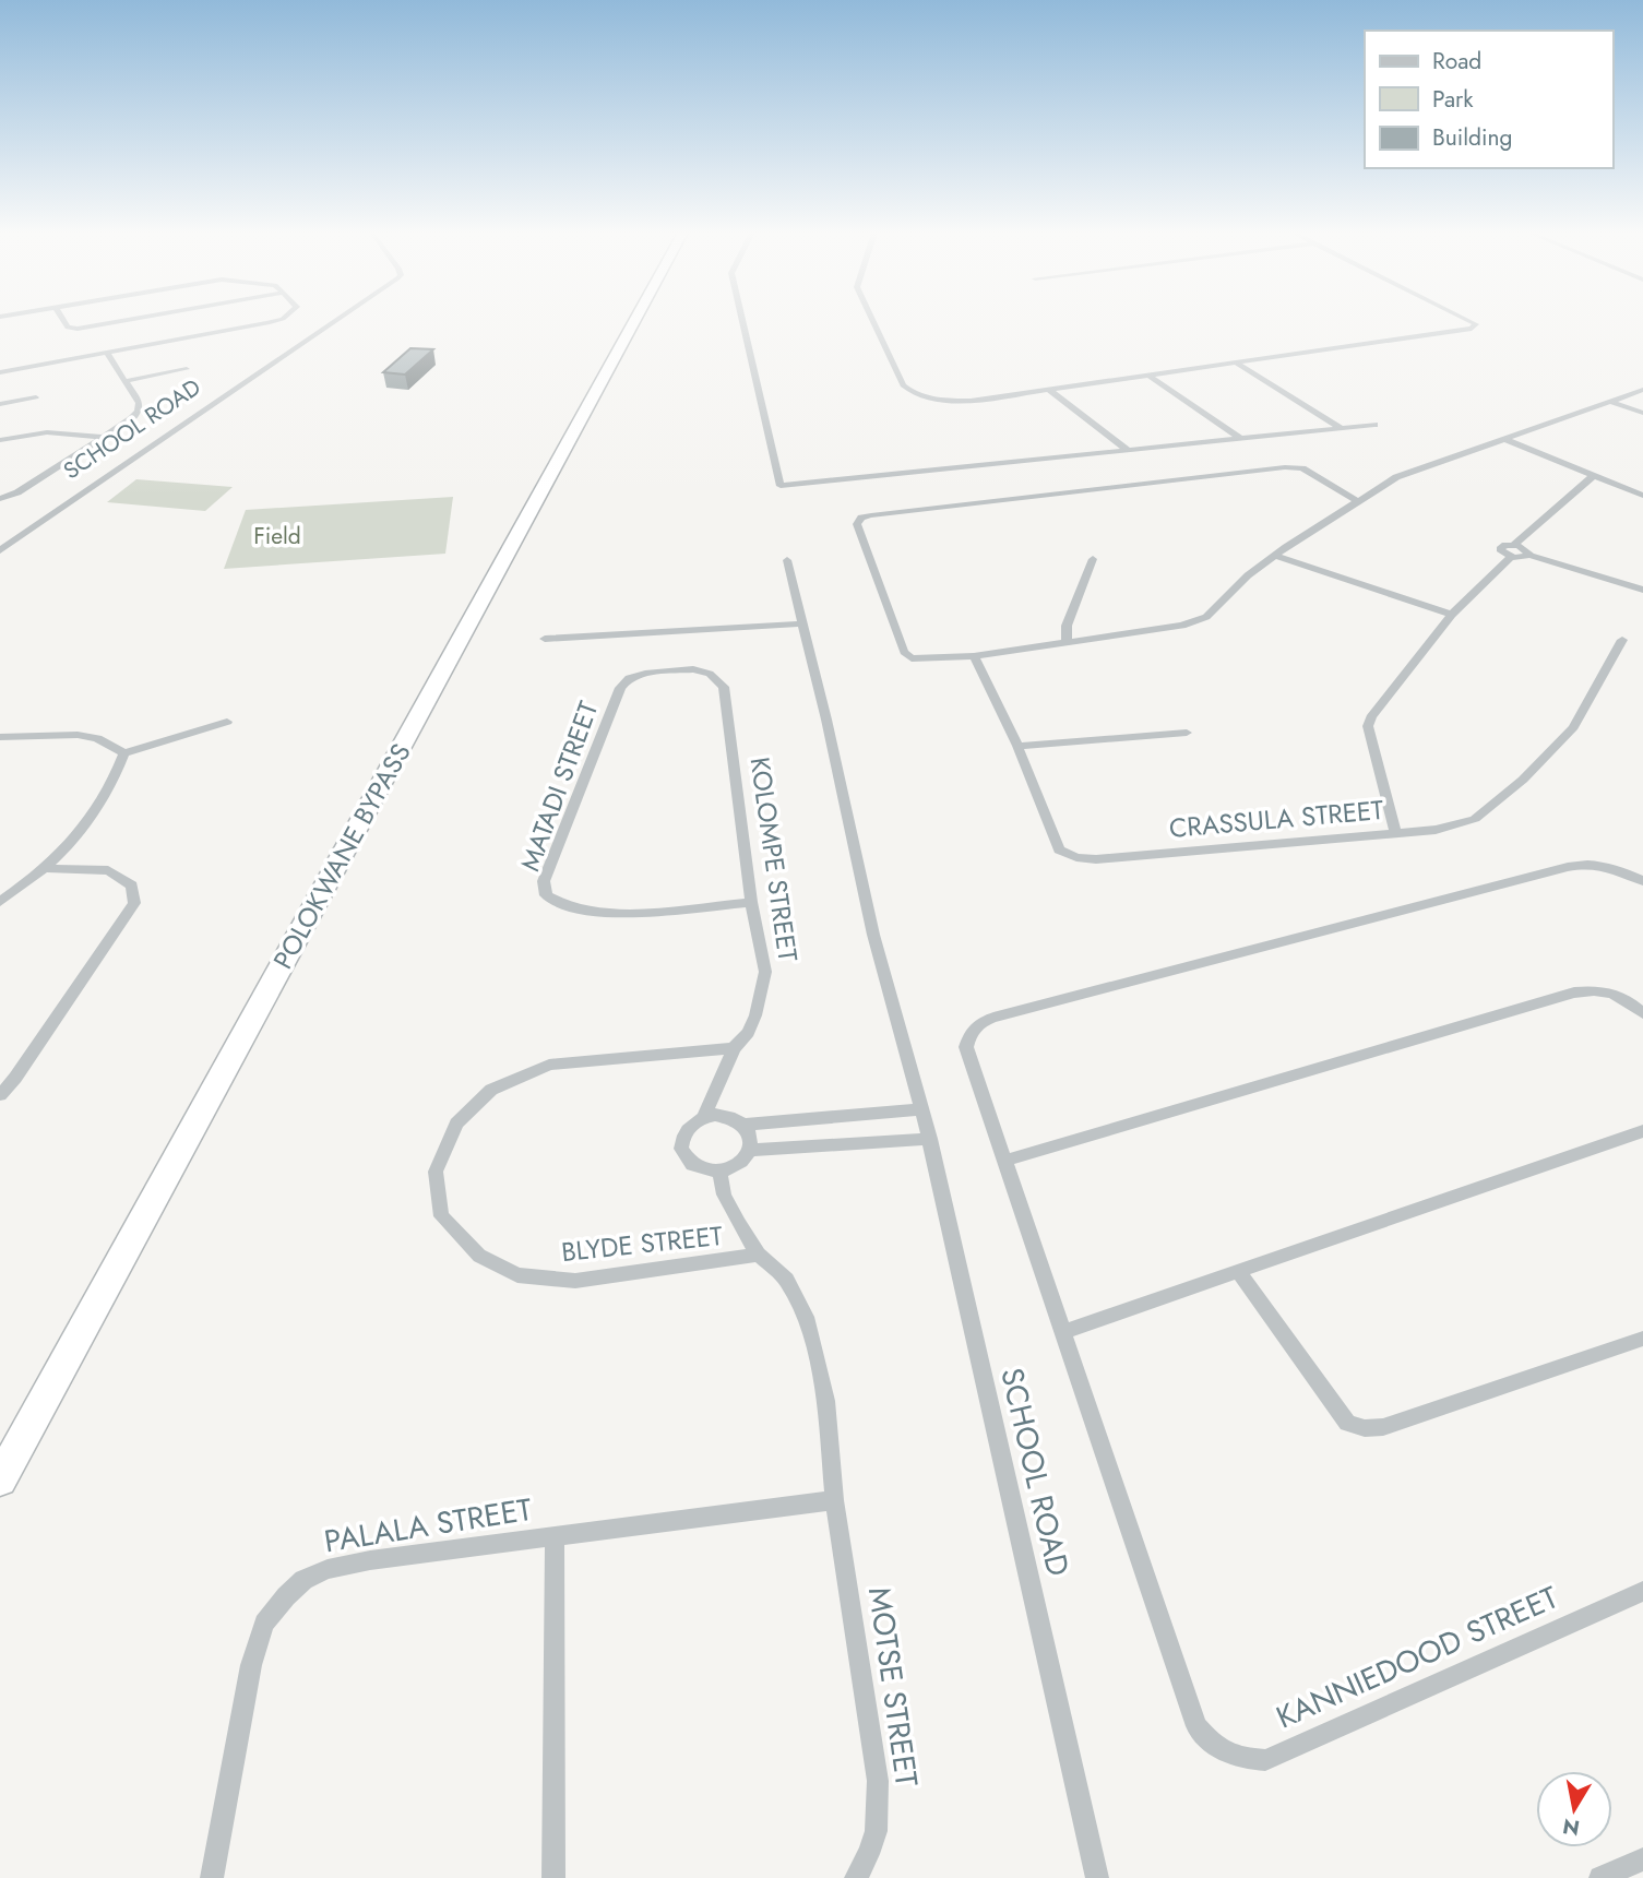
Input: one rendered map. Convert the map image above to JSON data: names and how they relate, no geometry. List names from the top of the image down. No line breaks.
{"streets":{"highway":["POLOKWANE BYPASS"],"street":["SCHOOL ROAD","MATADI STREET","CRASSULA STREET","KOLOMPE STREET","BLYDE STREET","PALALA STREET","KANNIEDOOD STREET","MOTSE STREET"]},"crossings":[["MATADI STREET","KOLOMPE STREET"],["KOLOMPE STREET","BLYDE STREET"],["PALALA STREET","MOTSE STREET"]],"parks":["Field"],"legend":["Road","Park","Building"],"north":"bottom"}
